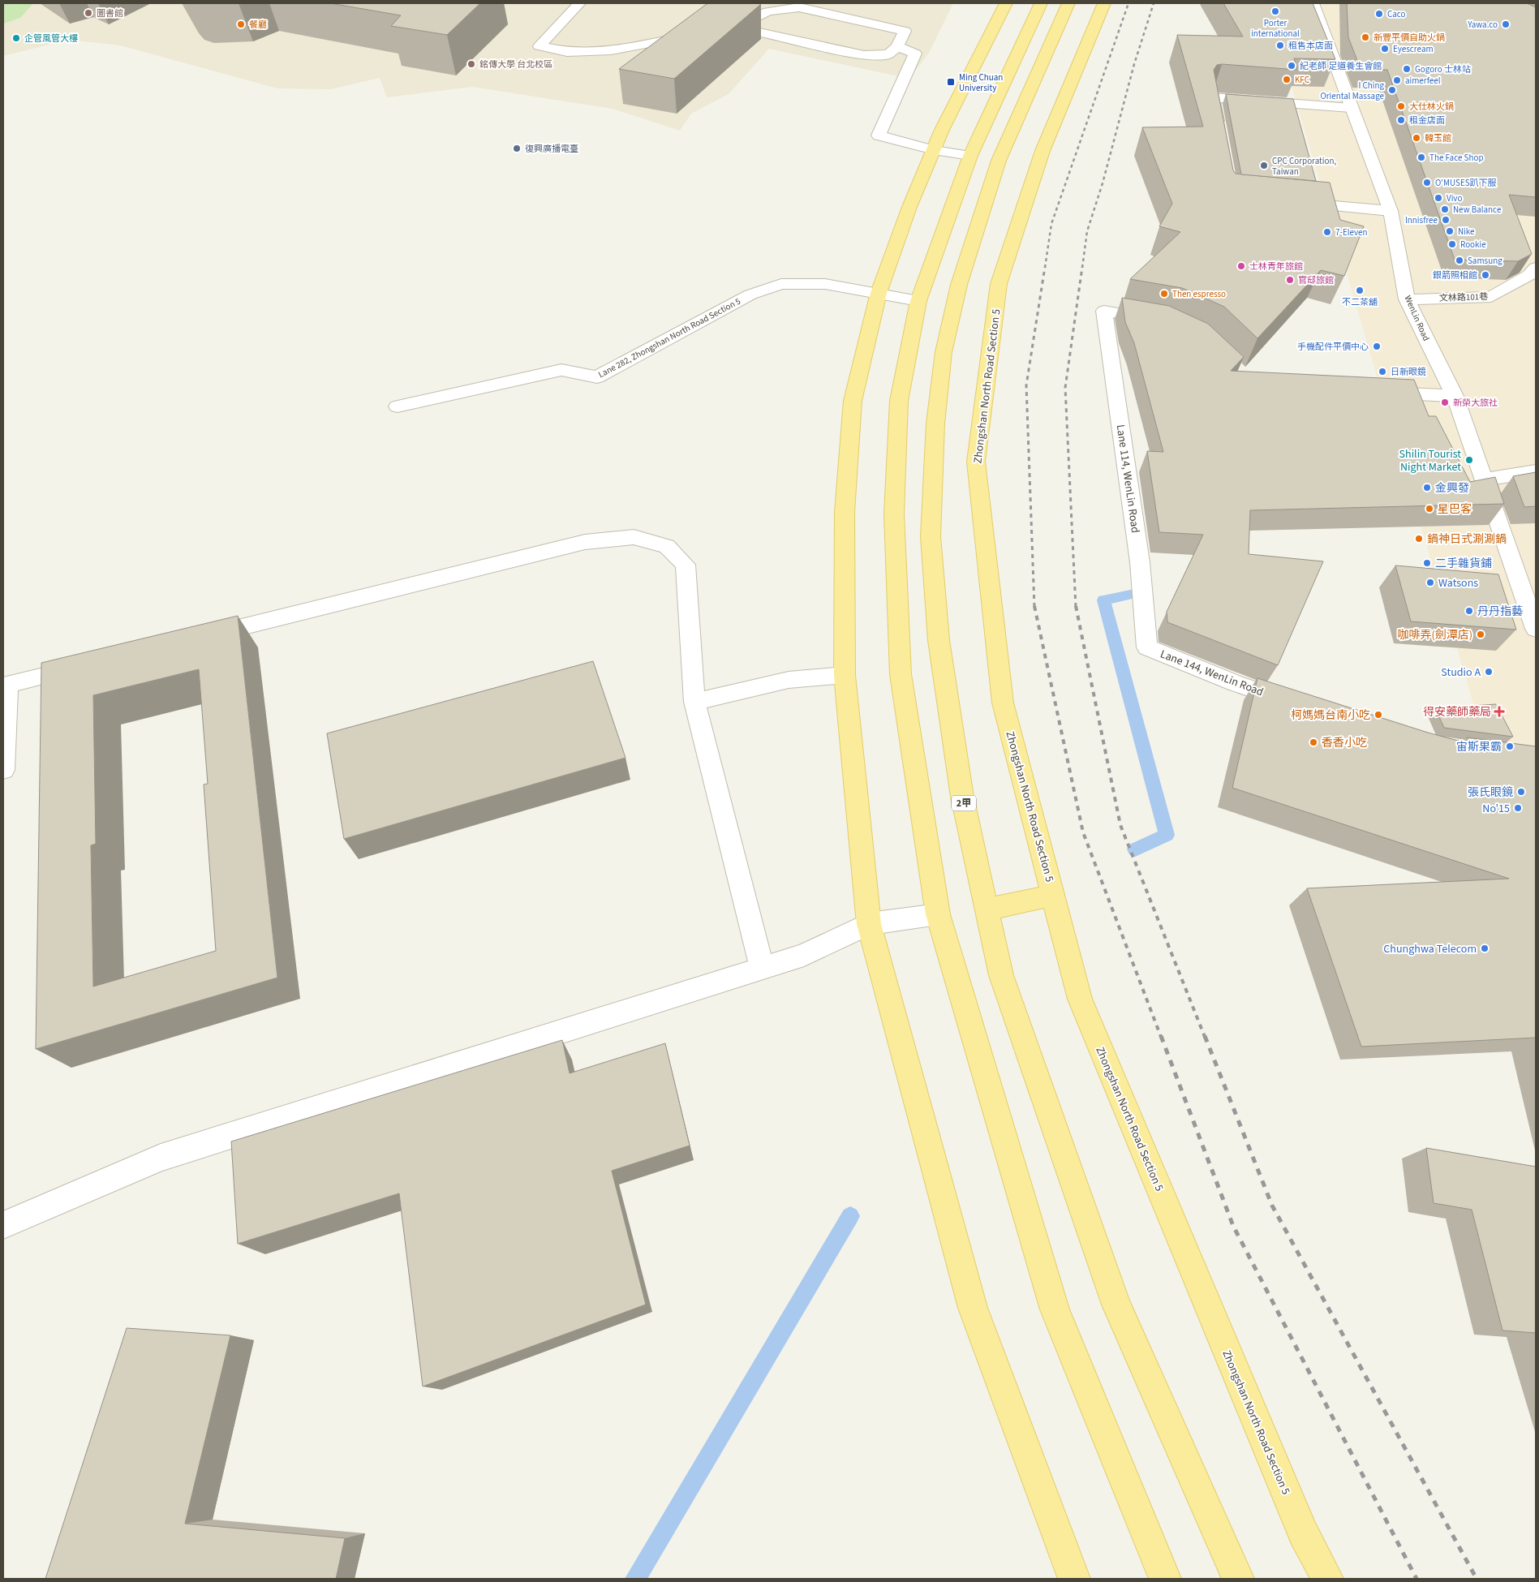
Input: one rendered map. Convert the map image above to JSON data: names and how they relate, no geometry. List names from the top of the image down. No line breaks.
{"streets":{"main road":["Zhongshan North Road Section 5","2甲"],"street":["文林路101巷","WenLin Road","Lane 282, Zhongshan North Road Section 5","Lane 114, WenLin Road","Lane 144, WenLin Road"]},"crossings":[["文林路101巷","WenLin Road"],["Lane 114, WenLin Road","Lane 144, WenLin Road"]],"places":{"other":["Porter international","圖書館","Caco","餐廳","Yawa.co","新豐平價自助火鍋","企管風管大樓","租售本店面","Eyescream","銘傳大學 台北校區","紀老師 足道養生會館","Gogoro 士林站","KFC","aimerfeel","I Ching Oriental Massage","大仕林火鍋","租金店面","韓玉館","復興廣播電臺","The Face Shop","CPC Corporation, Taiwan","O'MUSES趴下服","Vivo","New Balance","Innisfree","Nike","7-Eleven","Rookie","Samsung","士林青年旅館","銀箭照相館","官邸旅館","不二茶舖","Then espresso","手機配件平價中心","日新眼鏡","新榮大旅社","Shilin Tourist Night Market","金興發","星巴客","鍋神日式涮涮鍋","二手雜貨鋪","Watsons","丹丹指藝","咖啡弄(劍潭店)","Studio A","柯媽媽台南小吃","香香小吃","宙斯果霸","張氏眼鏡","No'15","Chunghwa Telecom"],"transit":["Ming Chuan University"],"health":["得安藥師藥局"]}}
